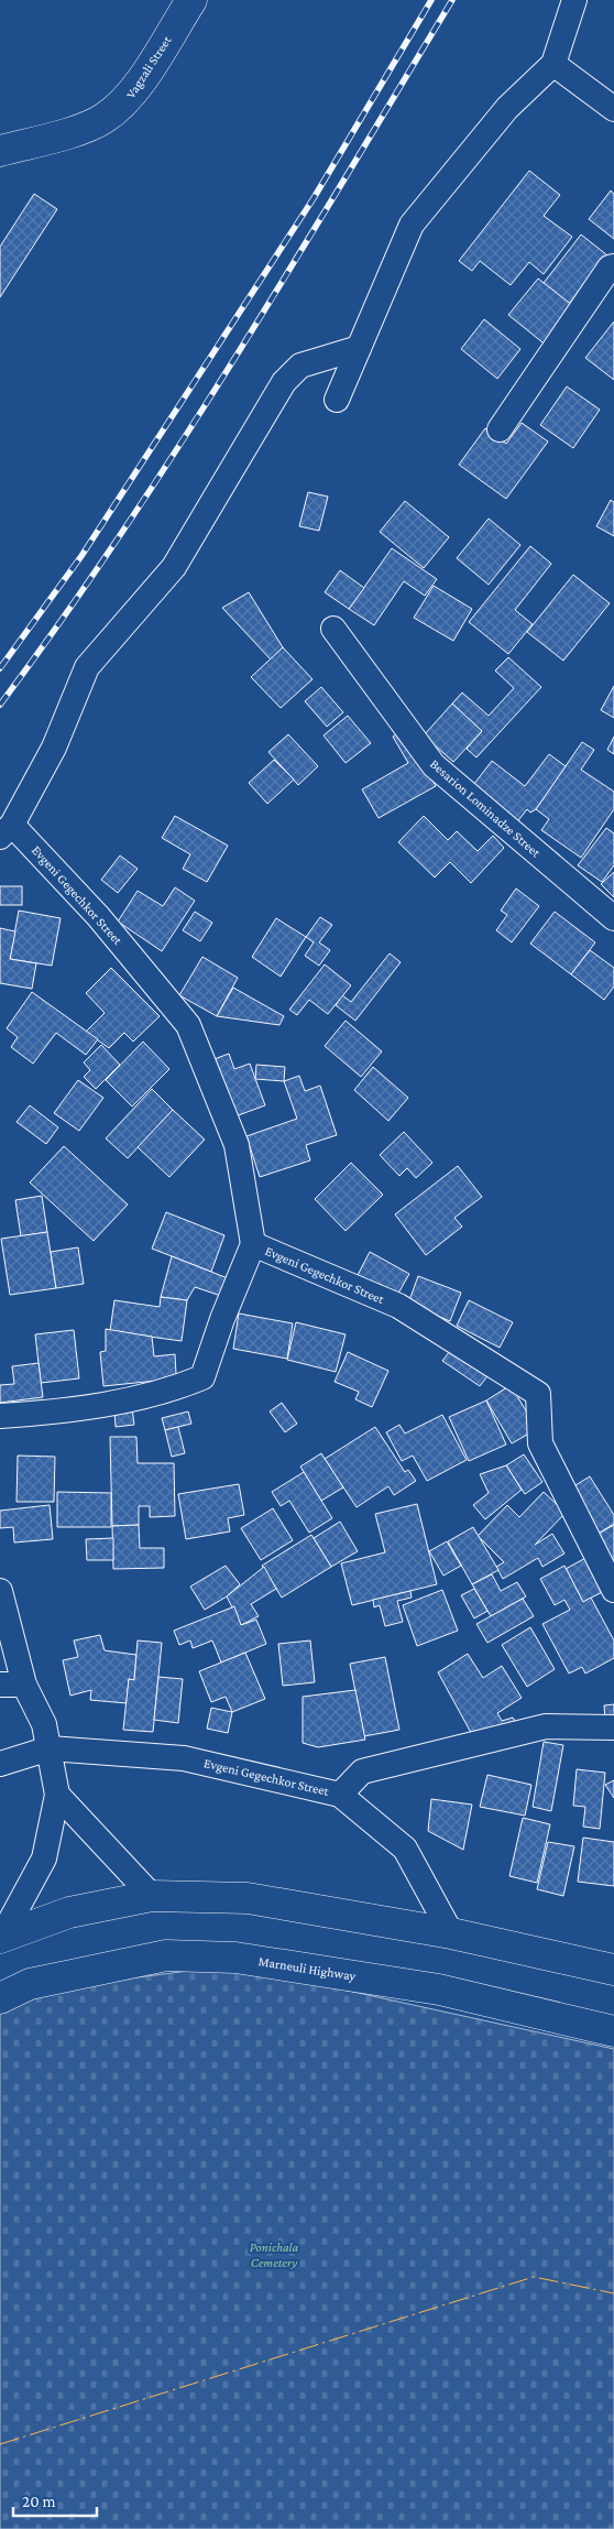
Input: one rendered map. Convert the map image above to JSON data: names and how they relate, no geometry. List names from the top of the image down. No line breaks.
{"streets":{"main road":["Vagzali Street","Marneuli Highway"],"street":["Besarion Lominadze Street","Evgeni Gegechkor Street"]},"parks":["Ponichala Cemetery"],"scale_bar":"20 m"}
